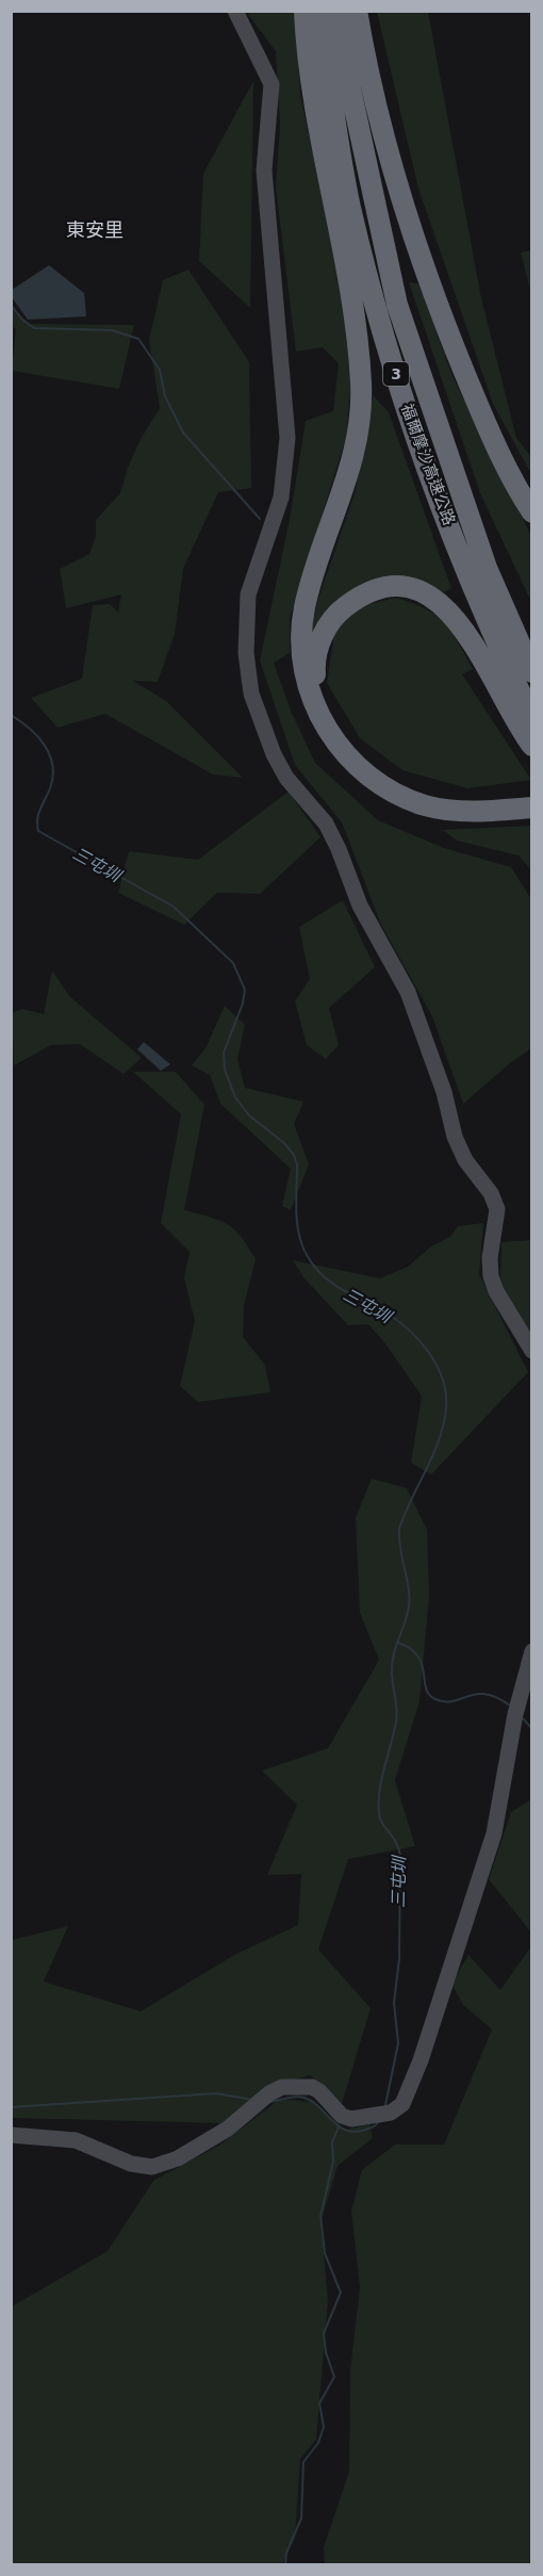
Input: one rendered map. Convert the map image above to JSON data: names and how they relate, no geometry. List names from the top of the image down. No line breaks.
{"streets":{"highway":["3","福爾摩沙高速公路"]},"districts":["東安里"],"water":["三屯圳"]}
